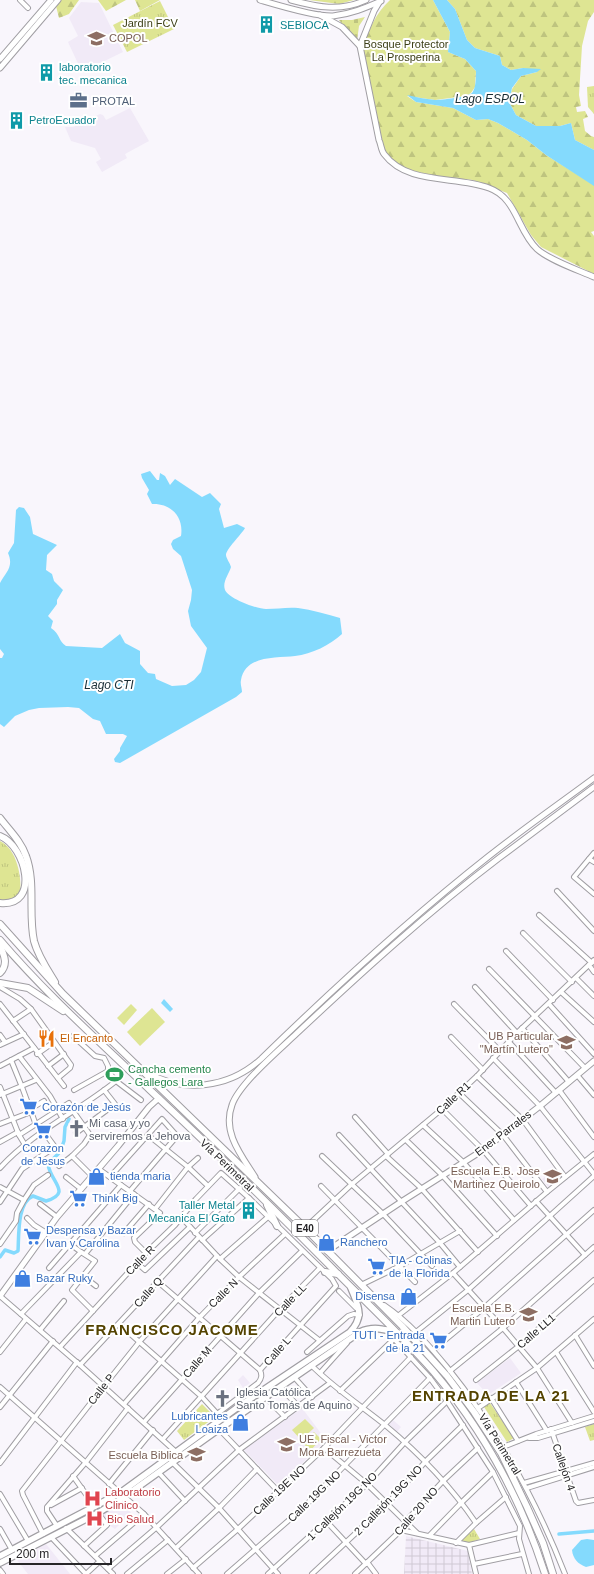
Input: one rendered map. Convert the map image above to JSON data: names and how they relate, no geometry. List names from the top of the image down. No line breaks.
{"streets":{"highway":["Vía Perimetral","E40"],"street":["Calle R1","Ener Parrales","Calle R","Calle Q","Calle N","Calle LL","Calle LL1","Calle L","Calle M","Calle P","Callejón 4","Calle 19E NO","Calle 19G NO","2 Callejón 19G NO","1 Callejón 19G NO","Calle 20 NO"]},"crossings":[["Calle R1","Vía Perimetral"],["Ener Parrales","Vía Perimetral"],["Vía Perimetral","Calle L"],["Vía Perimetral","Calle 19E NO"],["Vía Perimetral","Calle 19G NO"],["Vía Perimetral","2 Callejón 19G NO"],["Vía Perimetral","1 Callejón 19G NO"],["Vía Perimetral","Calle 20 NO"]],"districts":["FRANCISCO JACOME","ENTRADA DE LA 21"],"water":["Lago ESPOL","Lago CTI"],"parks":["Jardín FCV","Bosque Protector La Prosperina"],"places":{"building":["SEBIOCA","laboratorio tec. mecanica","PetroEcuador","Taller Metal Mecanica El Gato"],"school or university":["COPOL","UB Particular \"Martín Lutero\"","Escuela E.B. Jose Martinez Queirolo","Escuela E.B. Martin Lutero","UE. Fiscal - Victor Mora Barrezueta","Escuela Biblica"],"office":["PROTAL"],"restaurant":["El Encanto"],"sports":["Cancha cemento - Gallegos Lara"],"supermarket":["Corazón de Jesús","Corazon de Jesus","Think Big","Despensa y Bazar Ivan y Carolina","TIA - Colinas de la Florida","TUTI - Entrada de la 21"],"church":["Mi casa y yo serviremos a Jehova","Iglesia Católica Santo Tomás de Aquino"],"shop":["tienda maria","Ranchero","Bazar Ruky","Disensa","Lubricantes Loaiza"],"hospital":["Laboratorio Clinico","Bio Salud"]},"scale_bar":"200 m"}
